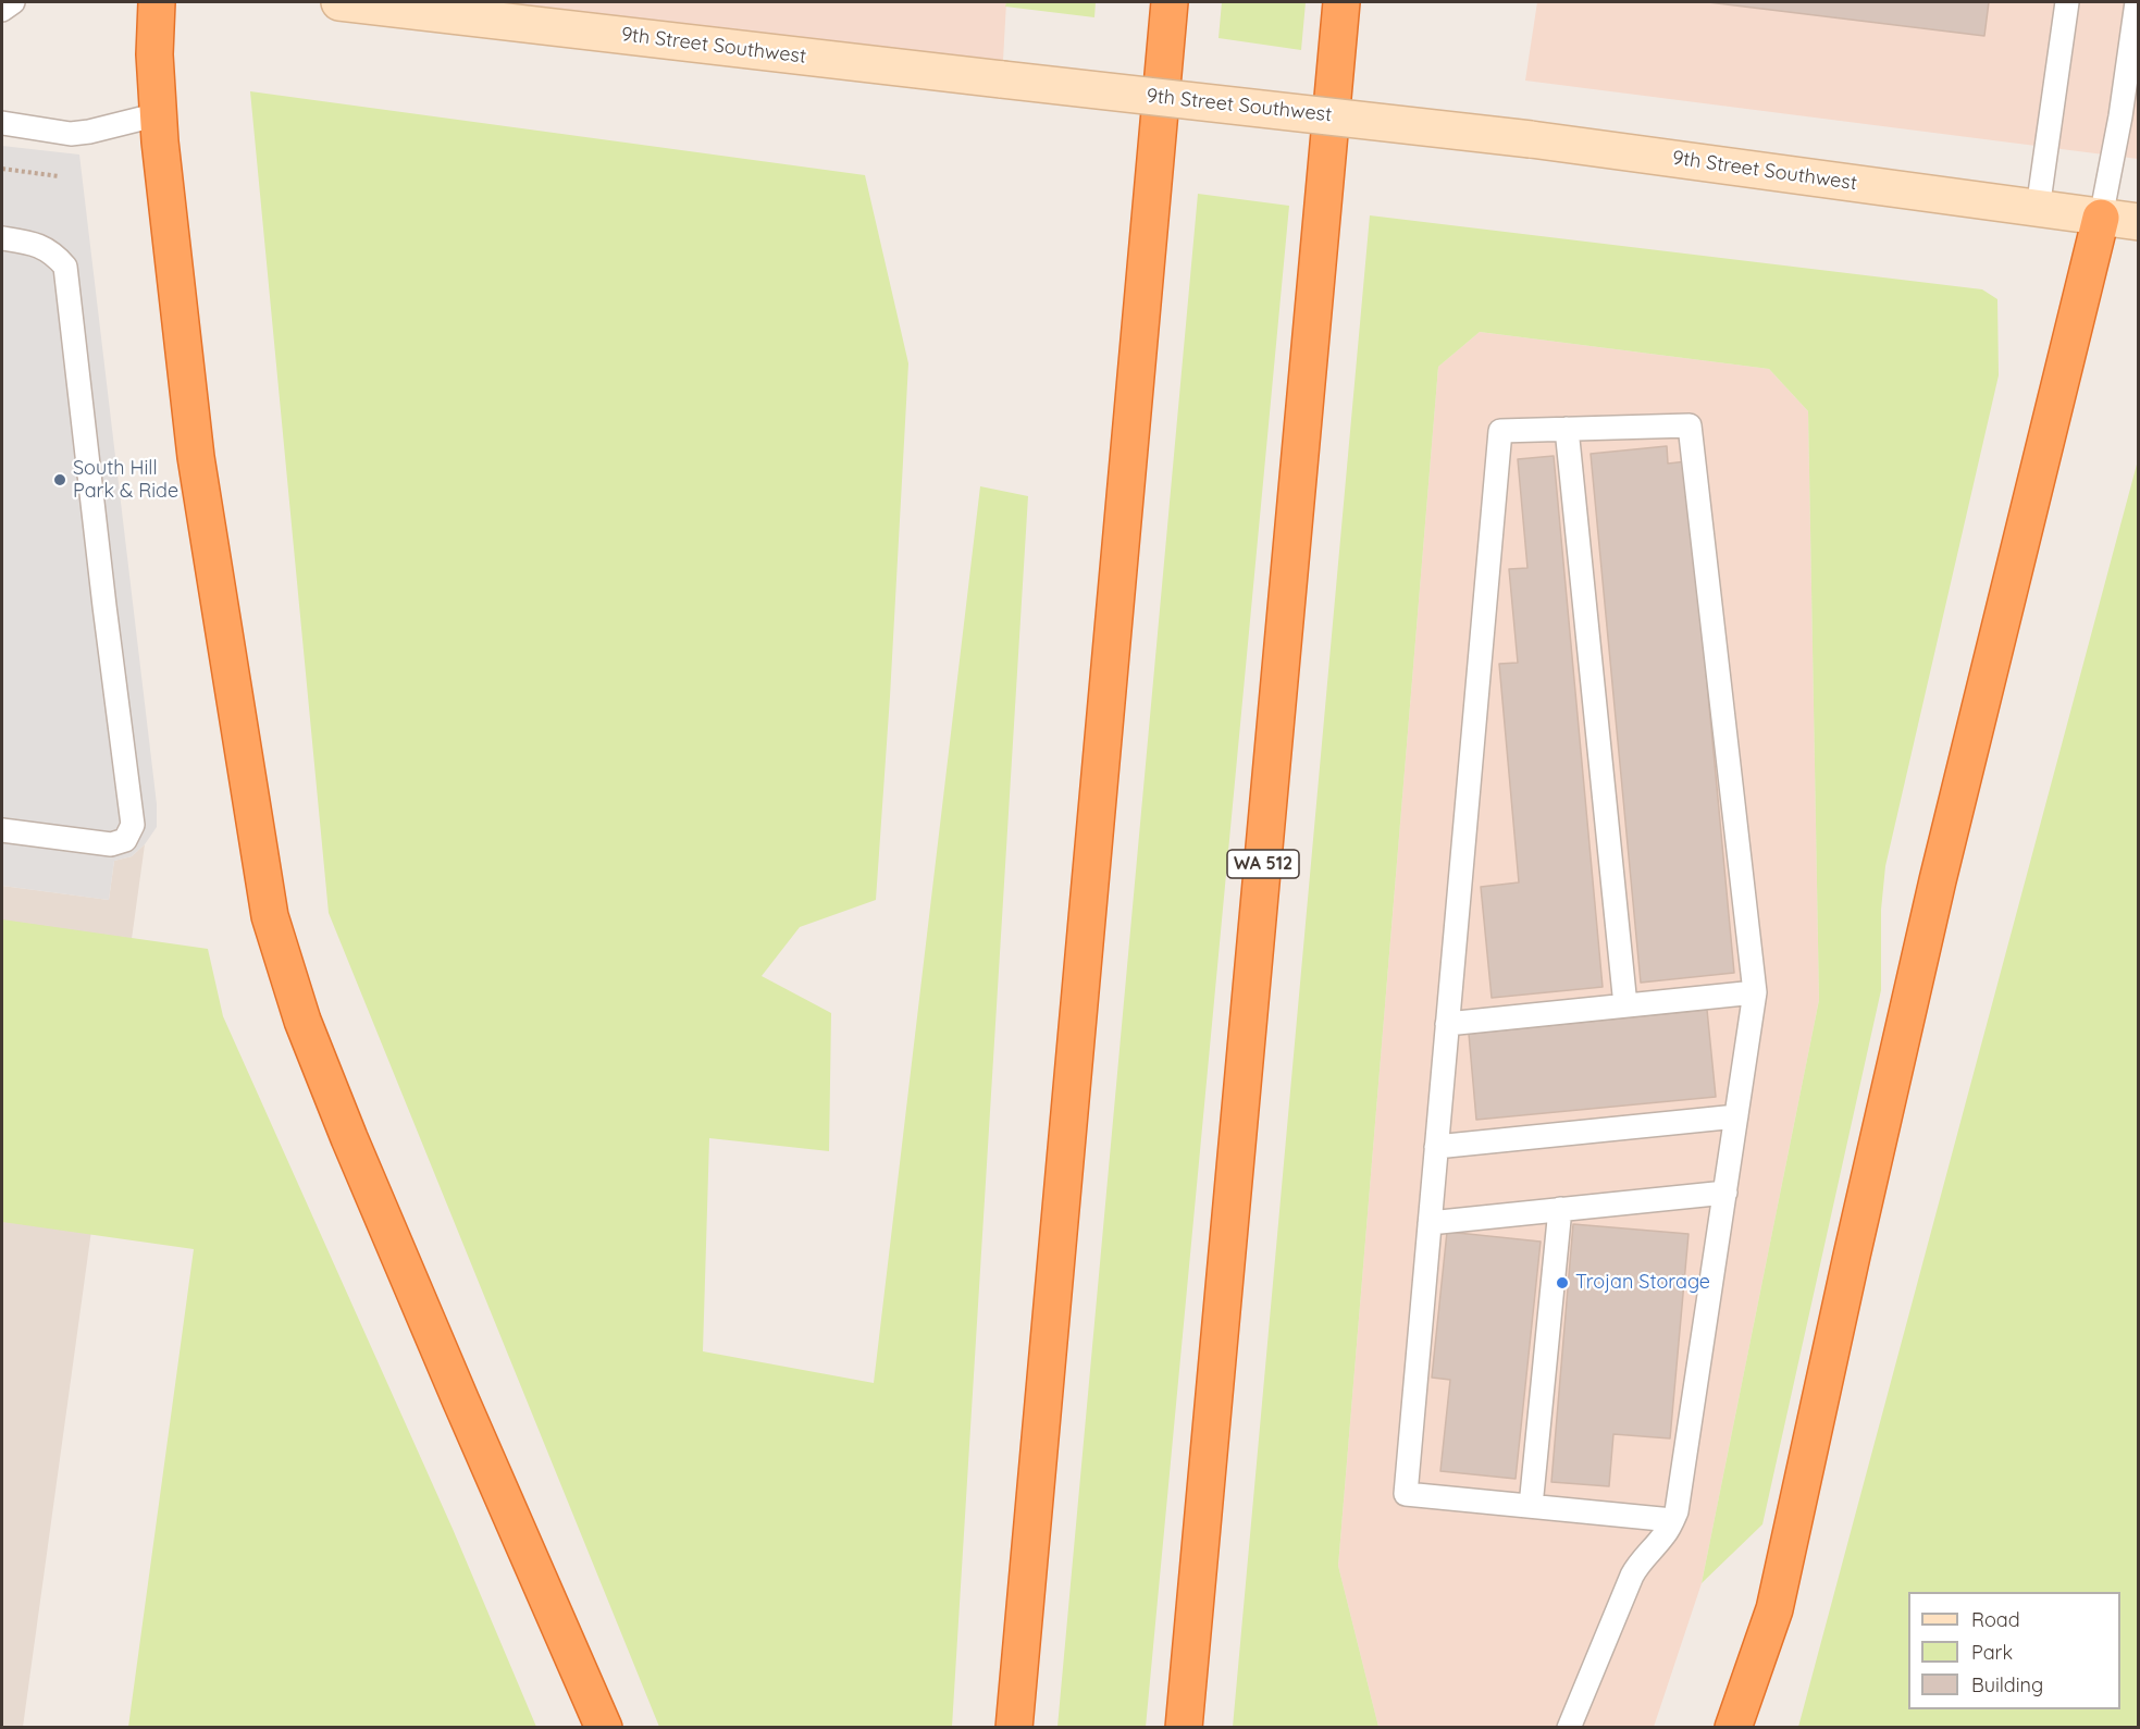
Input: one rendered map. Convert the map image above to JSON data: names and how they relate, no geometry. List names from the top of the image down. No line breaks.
{"streets":{"highway":["WA 512"],"main road":["9th Street Southwest"]},"places":["South Hill Park & Ride","Trojan Storage"],"legend":["Road","Park","Building"]}
